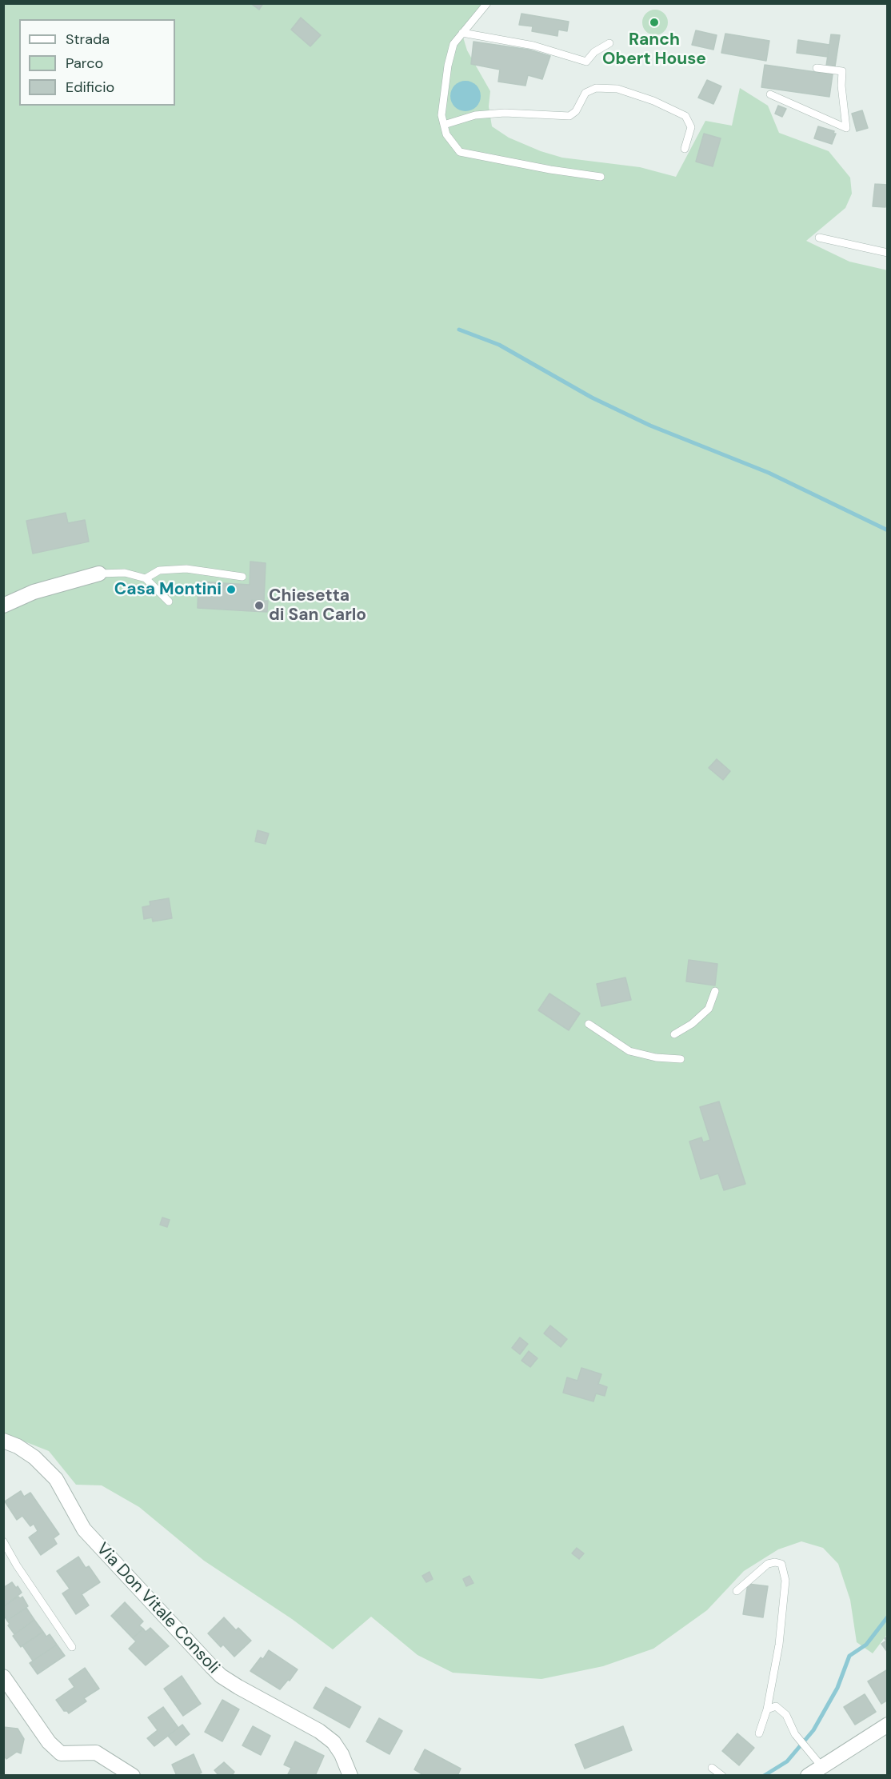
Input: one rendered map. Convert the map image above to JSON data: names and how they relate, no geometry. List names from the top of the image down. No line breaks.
{"streets":{"street":["Via Don Vitale Consoli"]},"places":["Ranch Obert House","Casa Montini","Chiesetta di San Carlo"],"legend":["Strada","Parco","Edificio"]}
